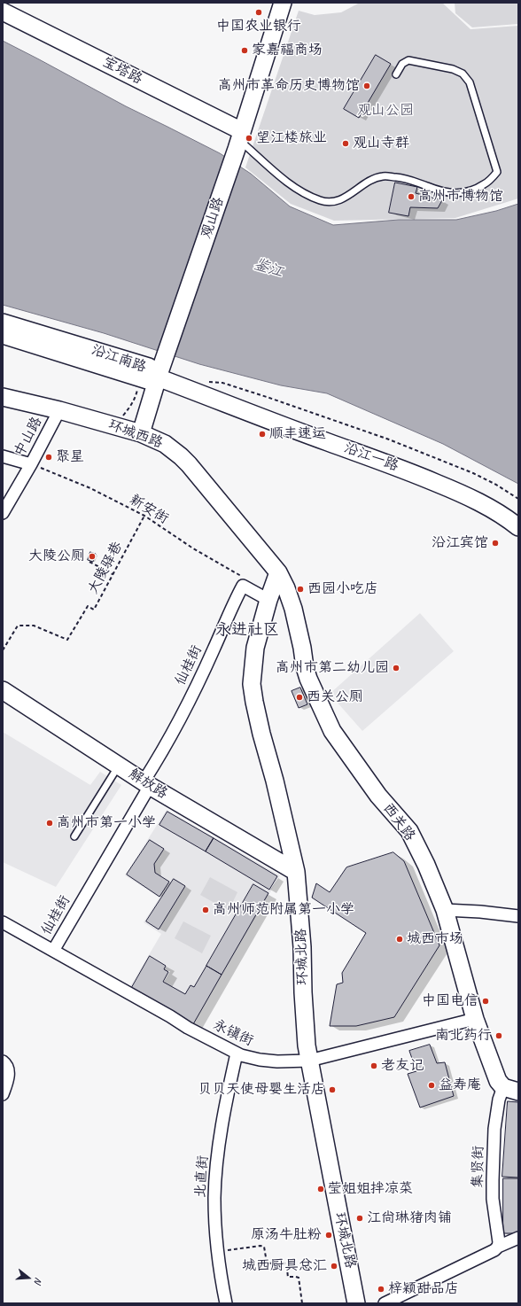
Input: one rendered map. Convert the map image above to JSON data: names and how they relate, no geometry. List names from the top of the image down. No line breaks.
{"streets":{"street":["宝塔路","观山路","沿江南路","环城西路","中山路","沿江一路","仙桂街","解放路","西关路","环城北路","永镇街","集贤街","北直街"],"path":["新安街","大陵驿巷"]},"crossings":[["宝塔路","观山路"],["观山路","沿江南路"],["观山路","环城西路"],["观山路","沿江一路"],["沿江南路","沿江一路"],["环城西路","中山路"],["环城西路","西关路"],["环城西路","环城北路"],["中山路","新安街"],["新安街","大陵驿巷"],["新安街","仙桂街"],["仙桂街","解放路"],["仙桂街","永镇街"],["解放路","环城北路"],["西关路","环城北路"],["西关路","永镇街"],["西关路","集贤街"],["环城北路","永镇街"],["永镇街","北直街"]],"districts":["永进社区"],"water":["鉴江"],"parks":["观山公园"],"places":["中国农业银行","家嘉福商场","高州市革命历史博物馆","望江楼旅业","观山寺群","高州市博物馆","顺丰速运","聚星","沿江宾馆","大陵公厕","西园小吃店","高州市第二幼儿园","西关公厕","高州市第一小学","高州师范附属第一小学","城西市场","中国电信","南北药行","老友记","益寿庵","贝贝天使母婴生活店","莹姐姐拌凉菜","江尚琳猪肉铺","原汤牛肚粉","城西厨具总汇","梓颖甜品店"],"north":"right"}
